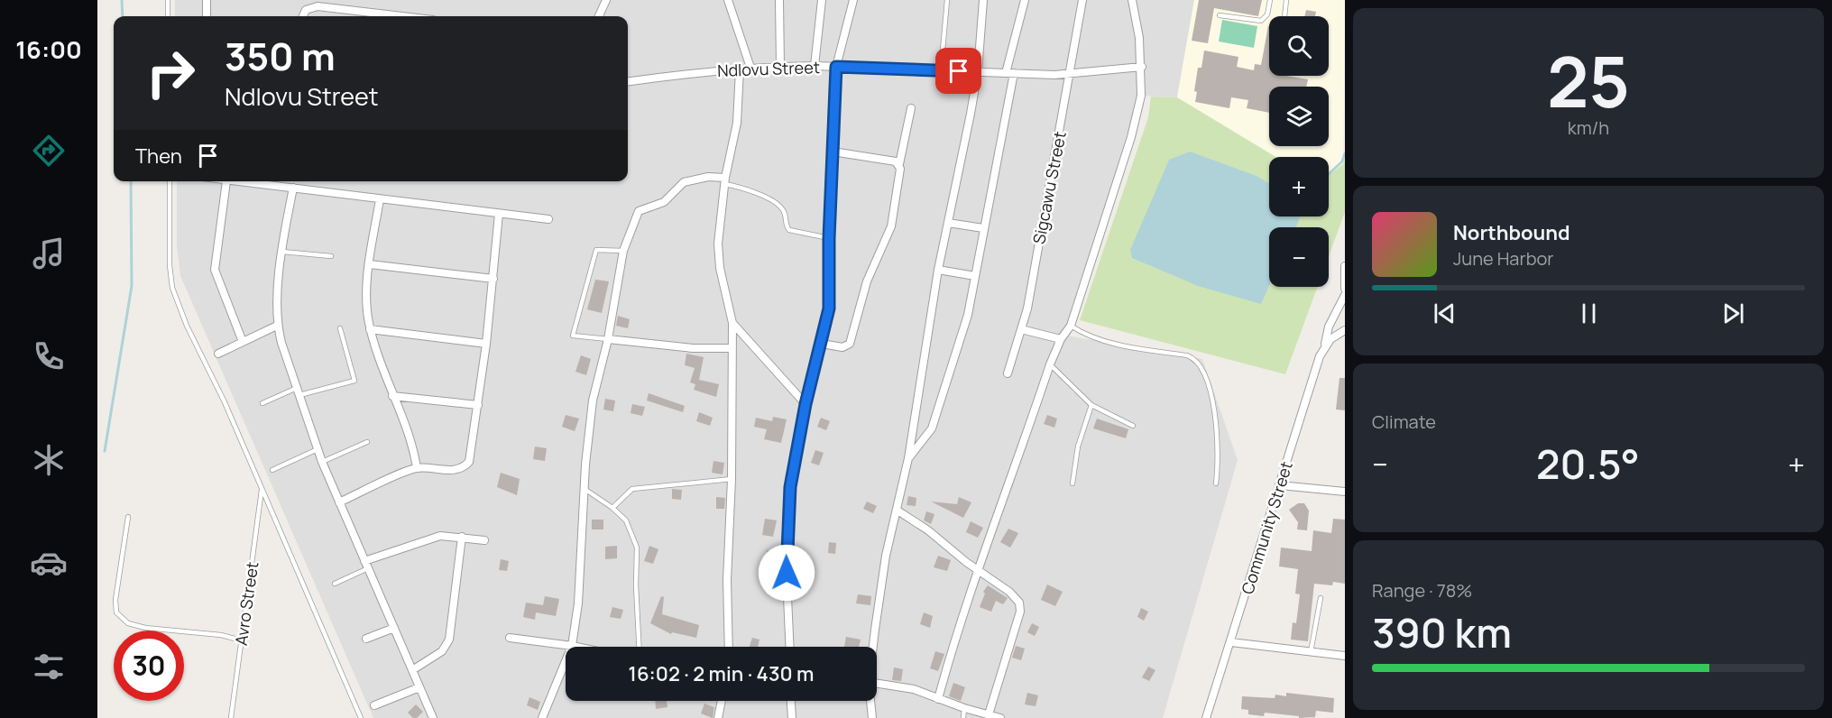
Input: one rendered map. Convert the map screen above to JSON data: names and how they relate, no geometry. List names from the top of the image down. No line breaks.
{"streets":{"street":["Ndlovu Street","Sigcawu Street","Community Street"],"lane":["Avro Street"]},"crossings":[["Ndlovu Street","Sigcawu Street"]],"page":{"tabs":"16:00","tile":[["25","km/h"],"Climate",["Range · 78%","390 km"]],"map_buttons":["+","−"],"turn":["350 m","Ndlovu Street"],"then":"Then","song":["Northbound","June Harbor"],"heat":["−","20.5°","+"],"limit":"30","trip":"16:02 · 2 min · 430 m"}}
